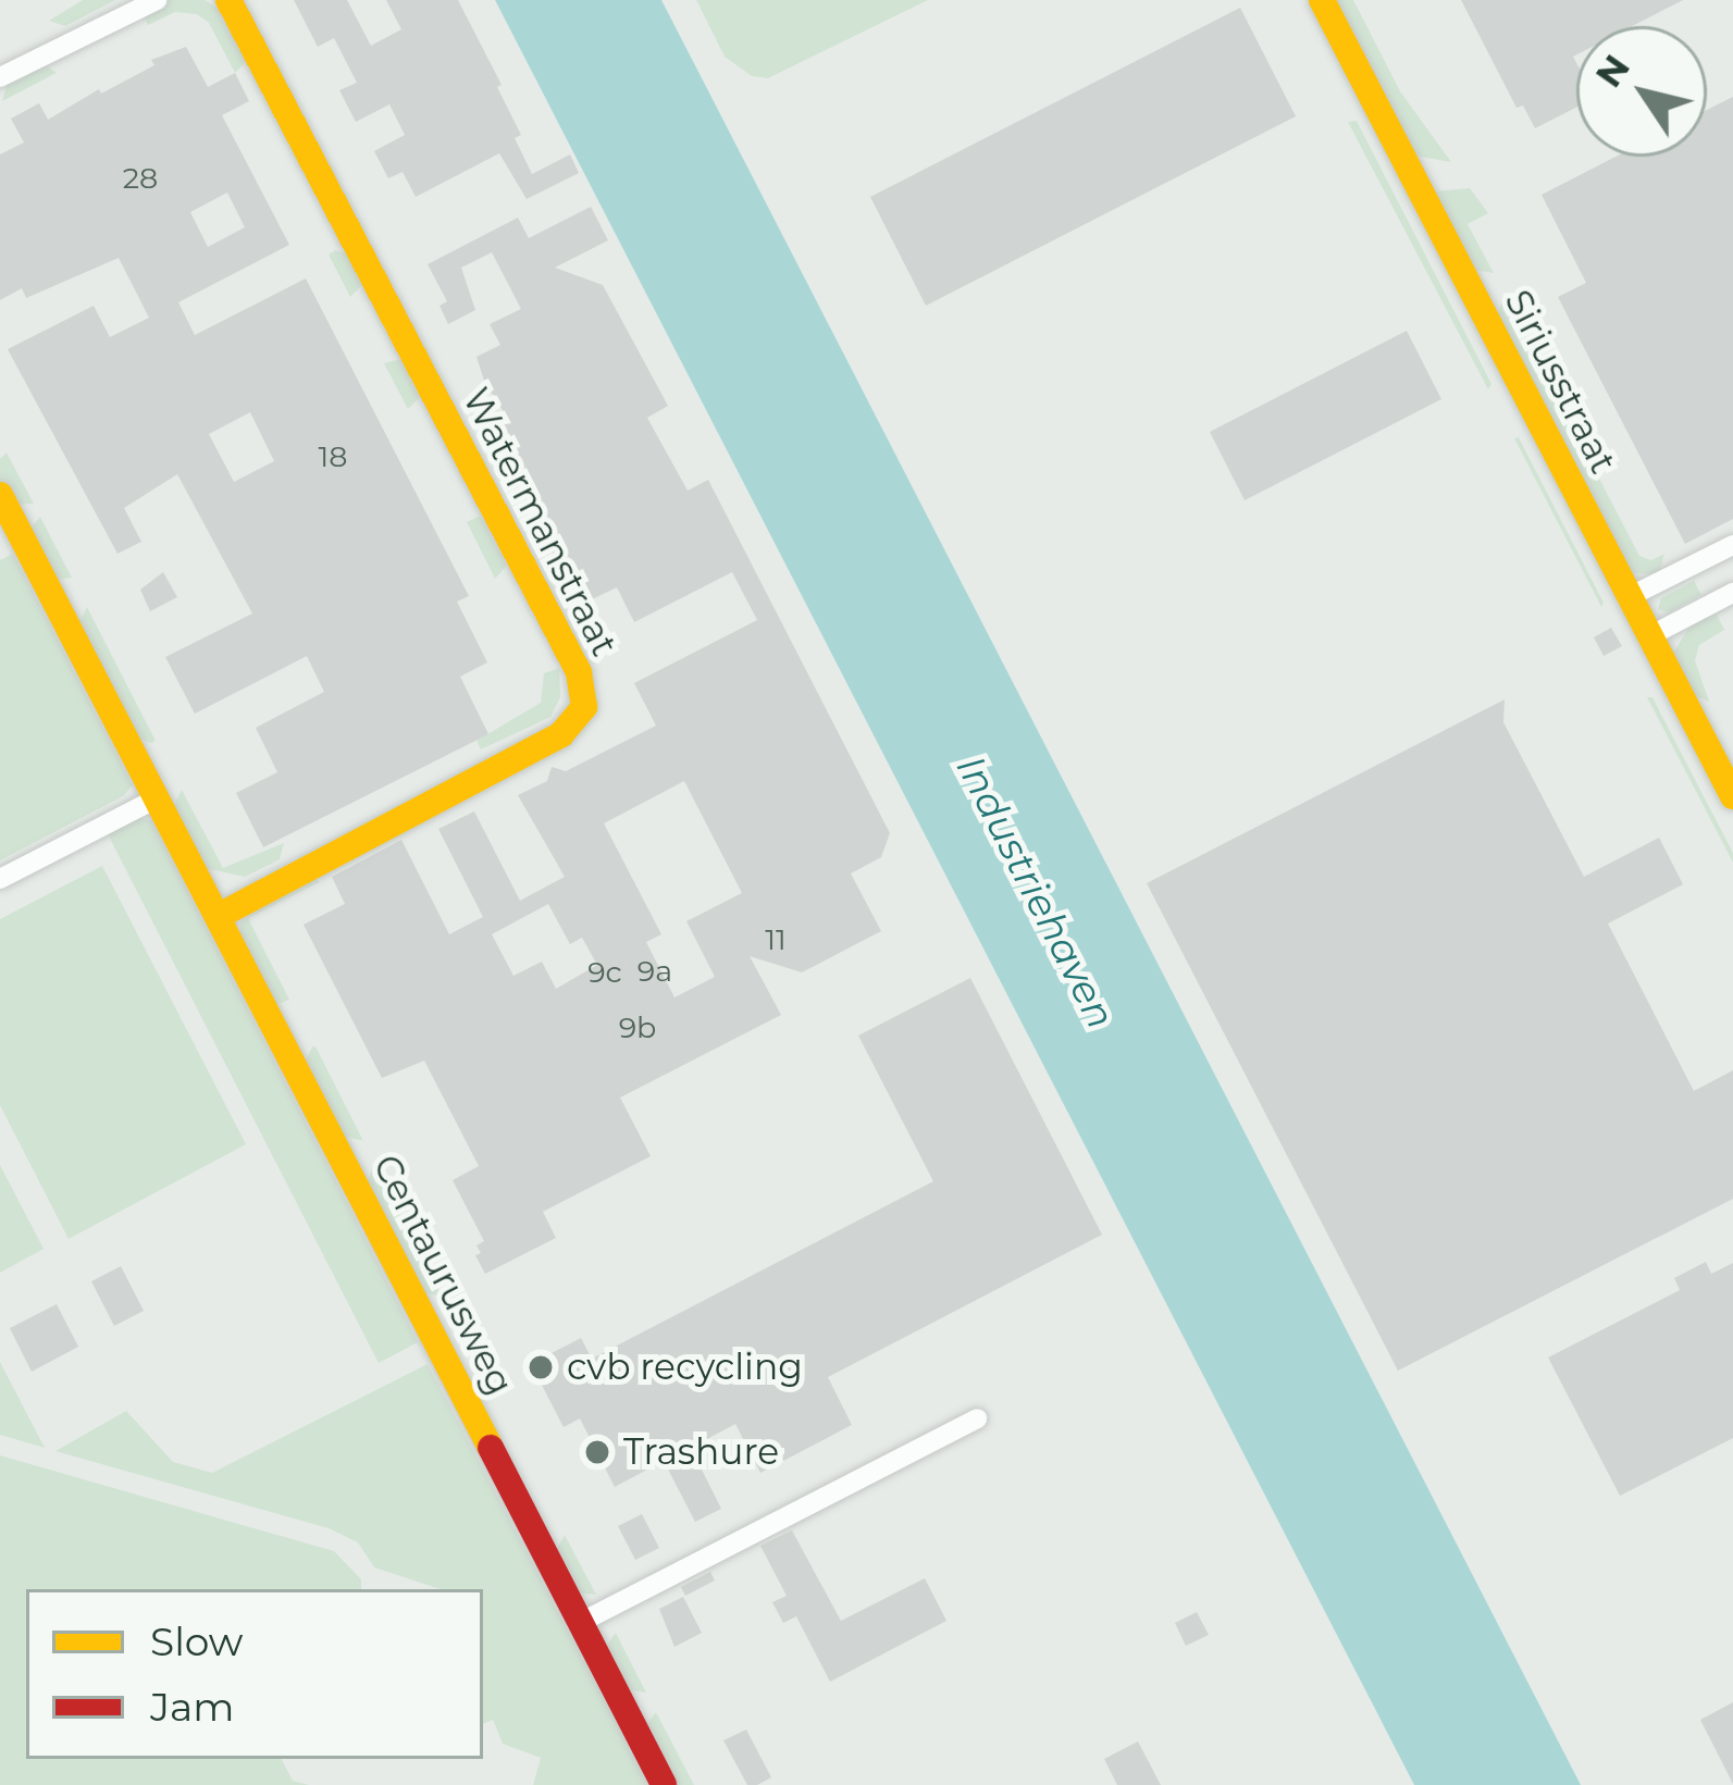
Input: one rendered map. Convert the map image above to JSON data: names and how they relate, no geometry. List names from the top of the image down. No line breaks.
{"streets":{"street":["Siriusstraat","Watermanstraat","Centaurusweg"]},"crossings":[["Watermanstraat","Centaurusweg"]],"water":["Industriehaven"],"places":["cvb recycling","Trashure"],"house_numbers":["28","18","11","9a","9c","9b"],"legend":["Slow","Jam"],"north":"top left"}
